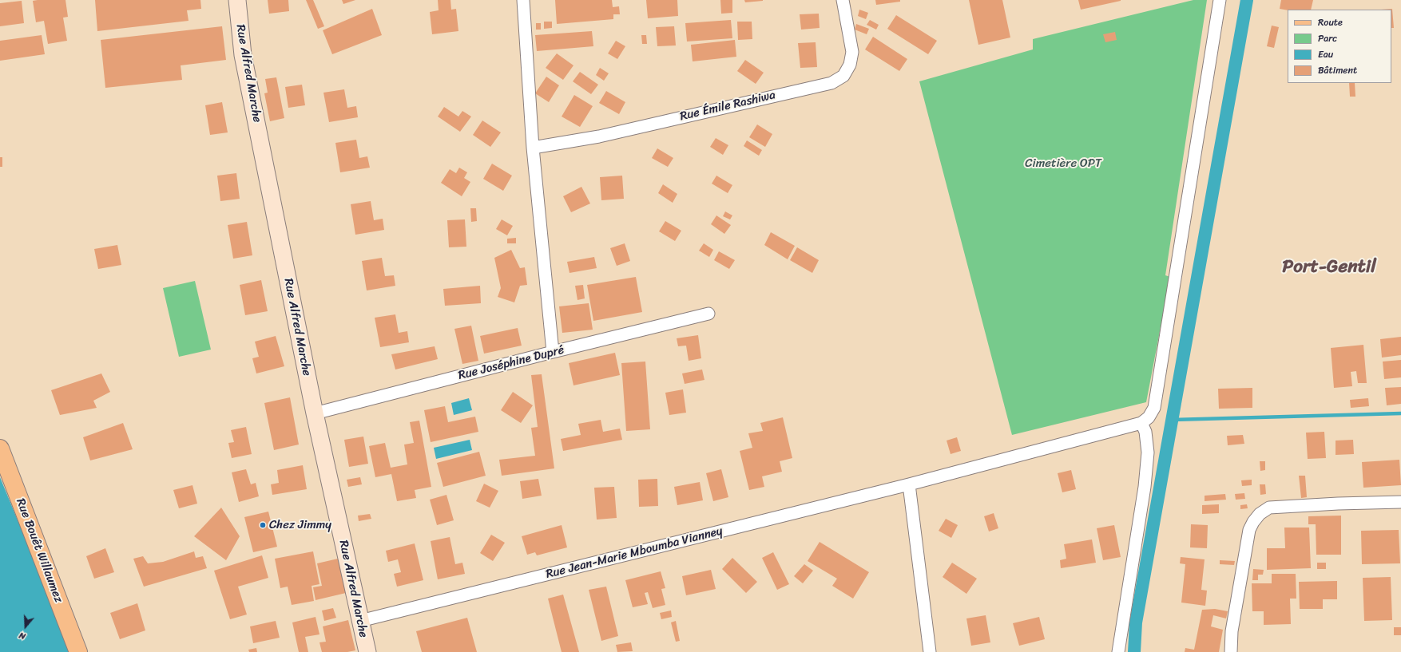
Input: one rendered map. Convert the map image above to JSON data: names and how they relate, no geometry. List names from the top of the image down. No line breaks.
{"streets":{"main road":["Rue Bouêt Willaumez"],"street":["Rue Alfred Marche","Rue Émile Rashiwa","Rue Joséphine Dupré","Rue Jean-Marie Mboumba Vianney"]},"crossings":[["Rue Alfred Marche","Rue Joséphine Dupré"],["Rue Alfred Marche","Rue Jean-Marie Mboumba Vianney"]],"districts":["Port-Gentil"],"parks":["Cimetière OPT"],"places":["Chez Jimmy"],"legend":["Route","Parc","Eau","Bâtiment"],"north":"bottom"}
